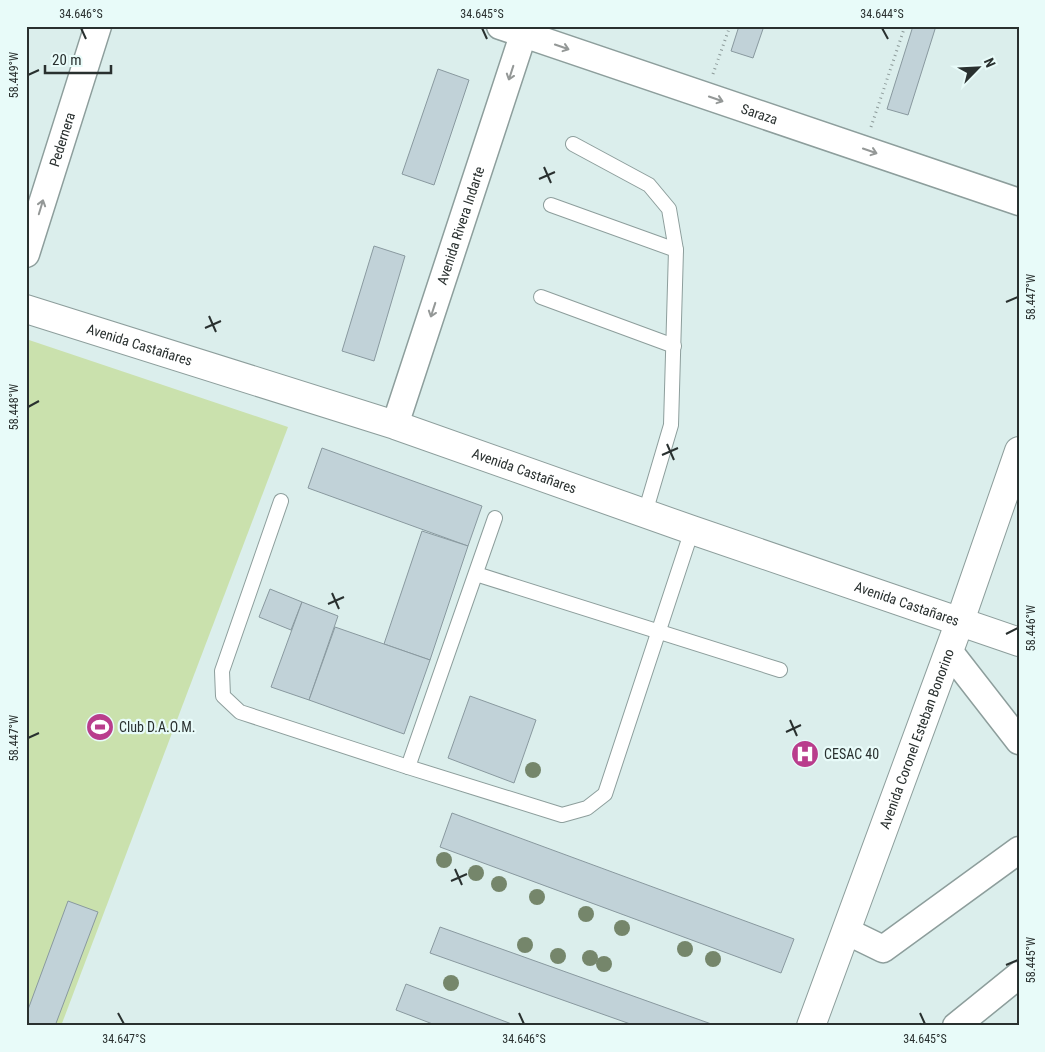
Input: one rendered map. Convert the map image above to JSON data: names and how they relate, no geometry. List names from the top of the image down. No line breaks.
{"streets":{"main road":["Avenida Castañares","Avenida Coronel Esteban Bonorino"],"street":["Saraza","Pedernera","Avenida Rivera Indarte"]},"crossings":[["Saraza","Avenida Rivera Indarte"],["Avenida Rivera Indarte","Avenida Castañares"],["Avenida Castañares","Avenida Coronel Esteban Bonorino"]],"one_way":["Saraza","Pedernera","Avenida Rivera Indarte"],"places":{"sports":["Club D.A.O.M."],"hospital":["CESAC 40"]},"scale_bar":"20 m","north":"top right","coordinates":["34.646°S","34.645°S","34.644°S","58.449°W","58.447°W","58.448°W","58.446°W","58.445°W","34.647°S"]}
